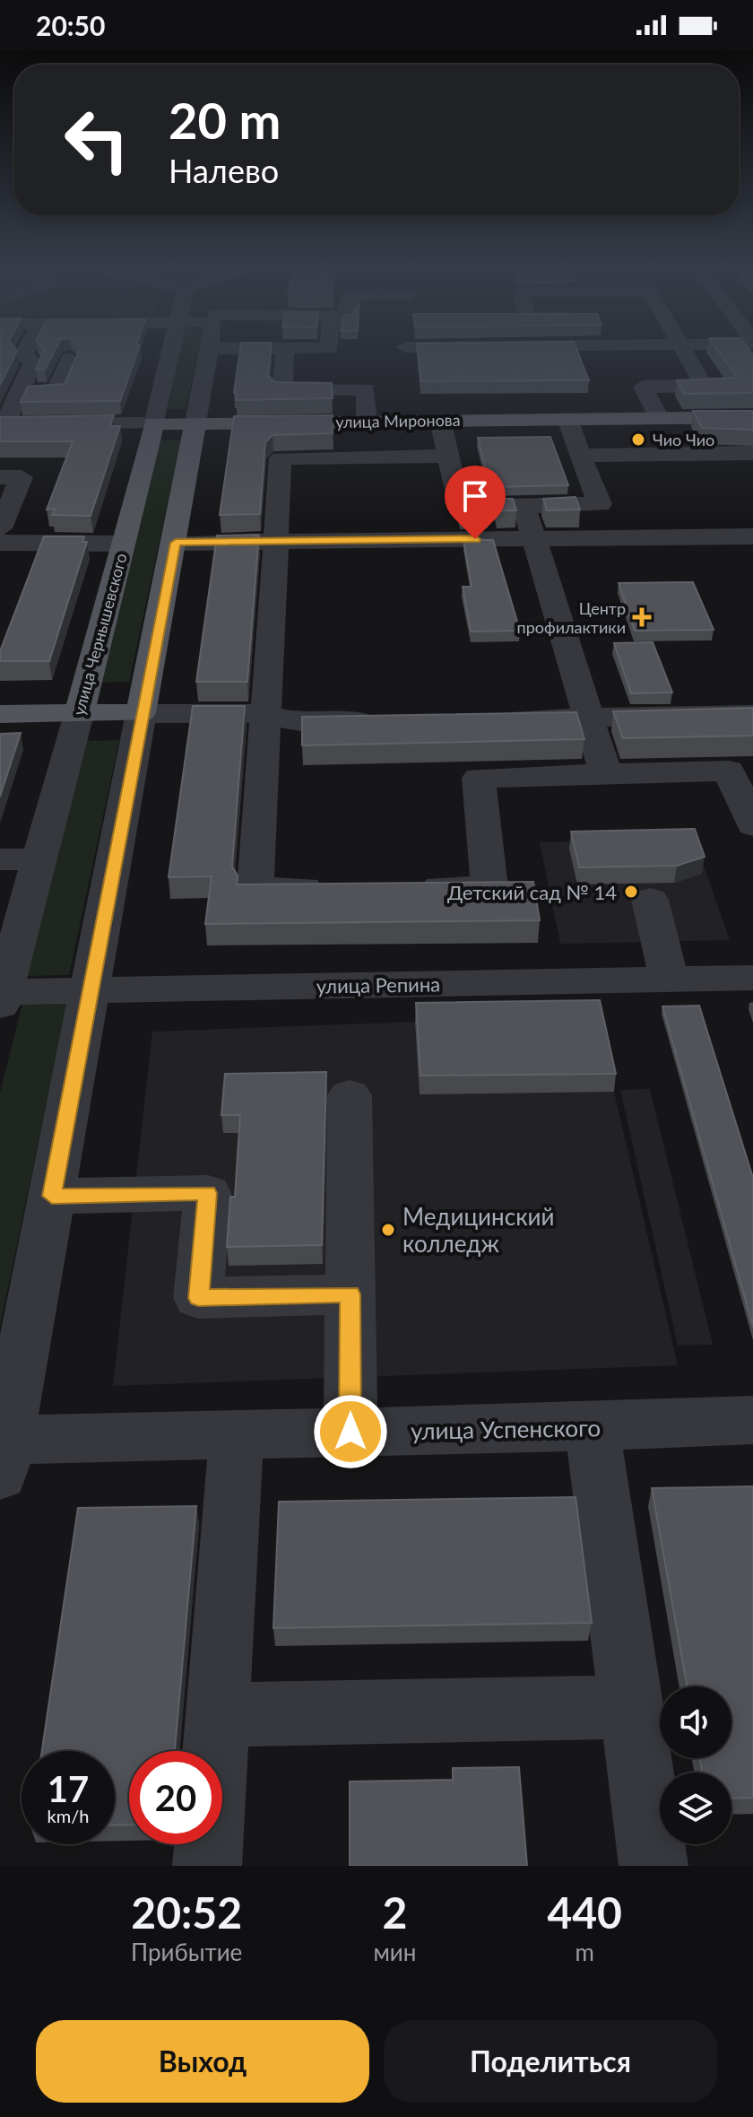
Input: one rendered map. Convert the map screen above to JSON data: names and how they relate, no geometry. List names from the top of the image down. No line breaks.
{"streets":{"main road":["улица Миронова","улица Чернышевского"],"street":["улица Репина","улица Успенского"]},"crossings":[["улица Миронова","улица Чернышевского"],["улица Чернышевского","улица Репина"]],"places":{"other":["Чио Чио","Детский сад № 14","Медицинский колледж"],"health":["Центр профилактики"]},"page":{"status":"20:50","turn":["20 m","Налево"],"speed":"17 km/h","limit":"20","eta":["20:52","Прибытие","2","мин","440","m"],"buttons":["Выход","Поделиться"]}}
